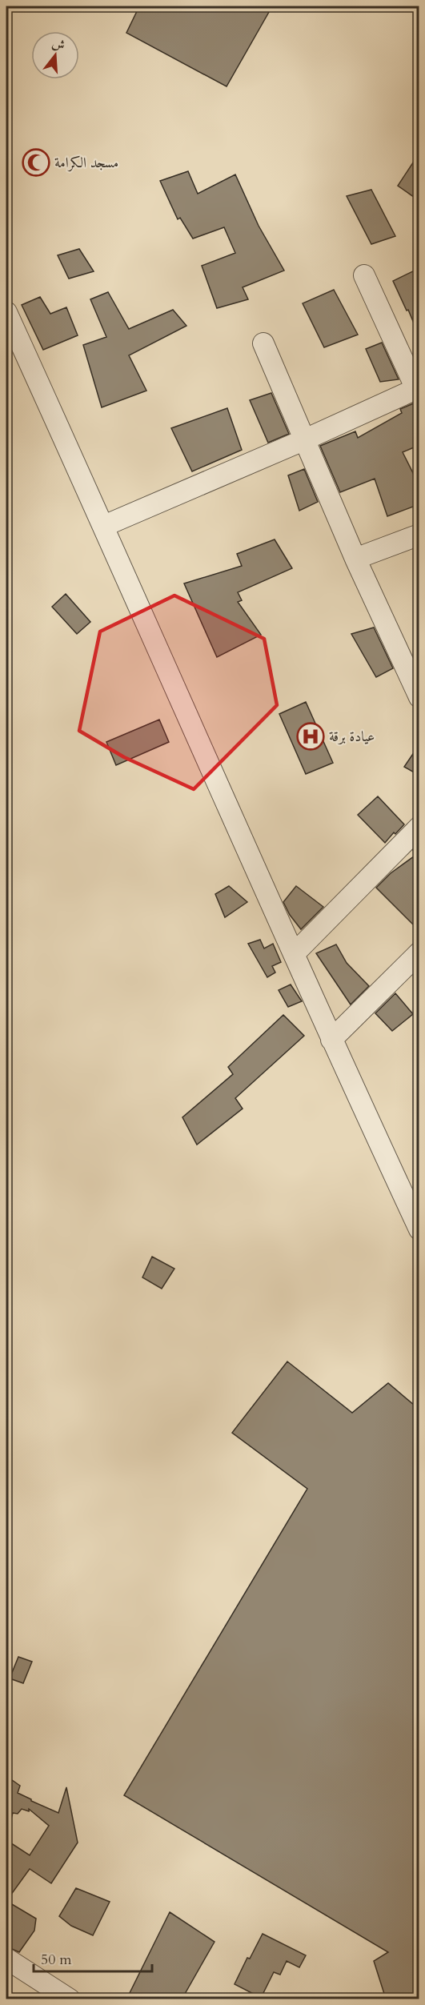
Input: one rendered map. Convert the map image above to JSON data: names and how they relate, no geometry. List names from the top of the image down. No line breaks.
{"places":{"mosque":["مسجد الكرامة"],"hospital":["عيادة برقة"]},"scale_bar":"50 m","north":"top"}
